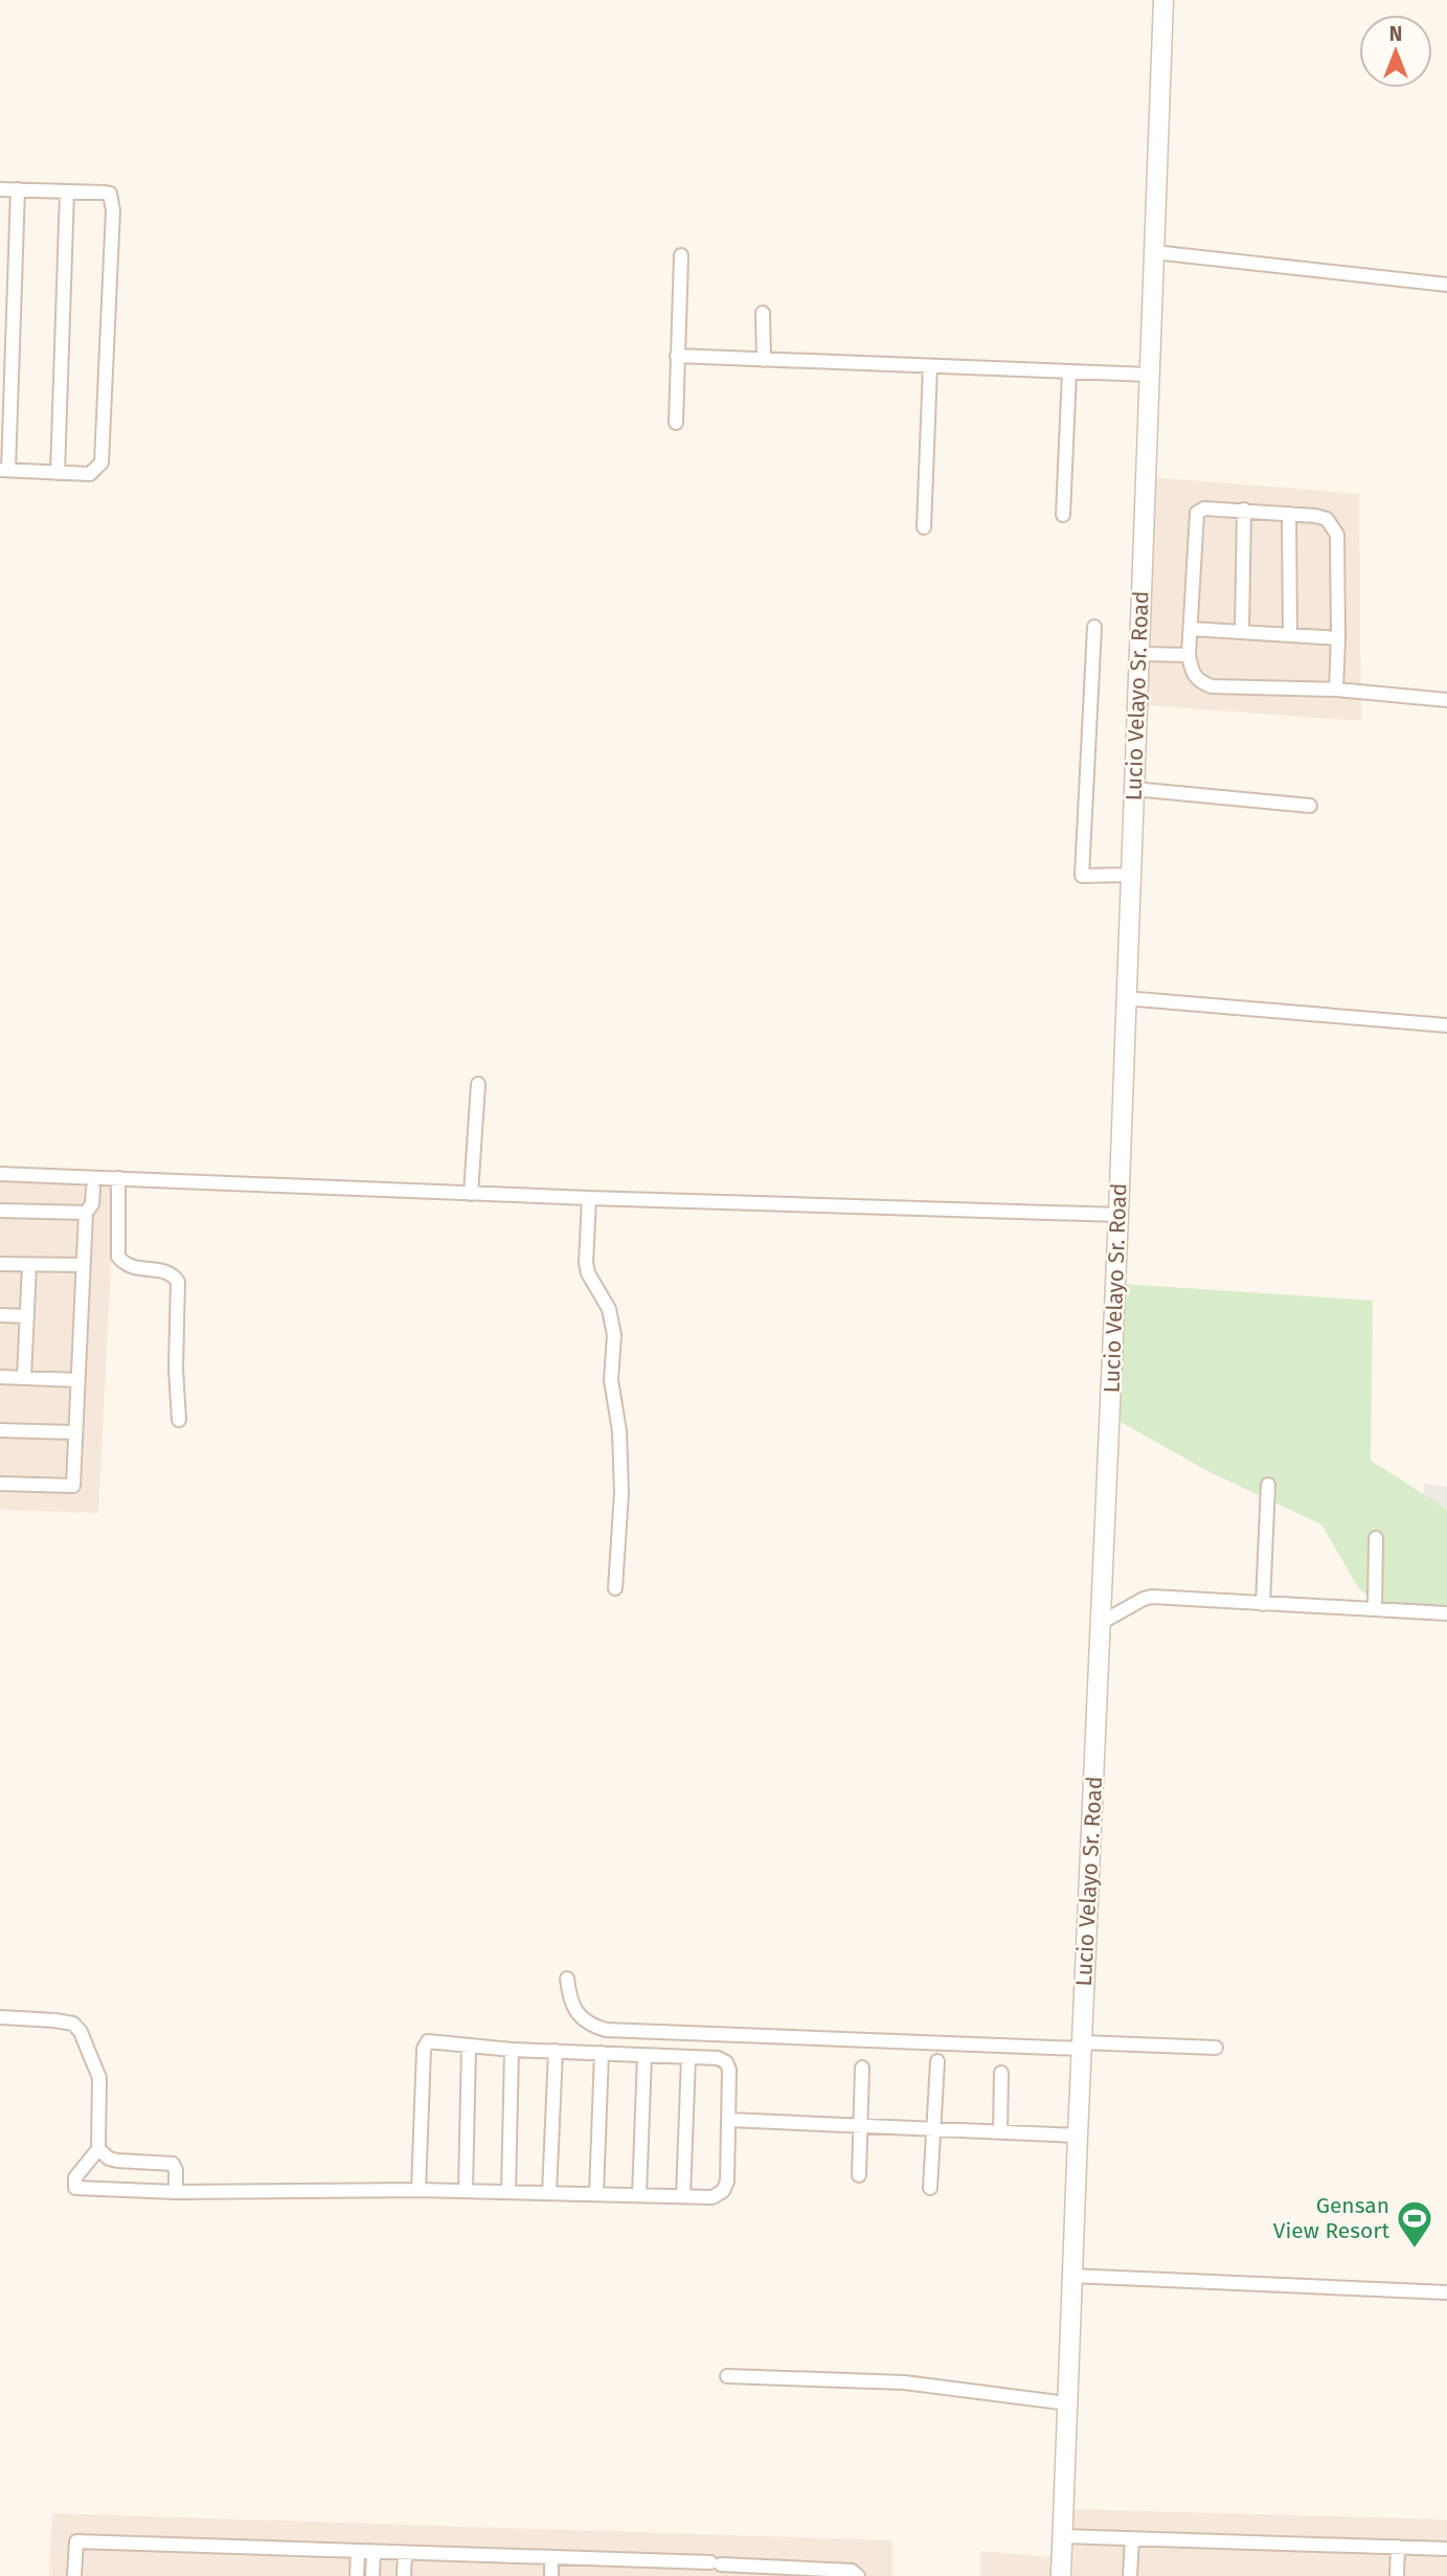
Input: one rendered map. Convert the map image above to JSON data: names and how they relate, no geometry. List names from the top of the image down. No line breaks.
{"streets":{"main road":["Lucio Velayo Sr. Road"]},"places":{"sports":["Gensan View Resort"]},"north":"top"}
